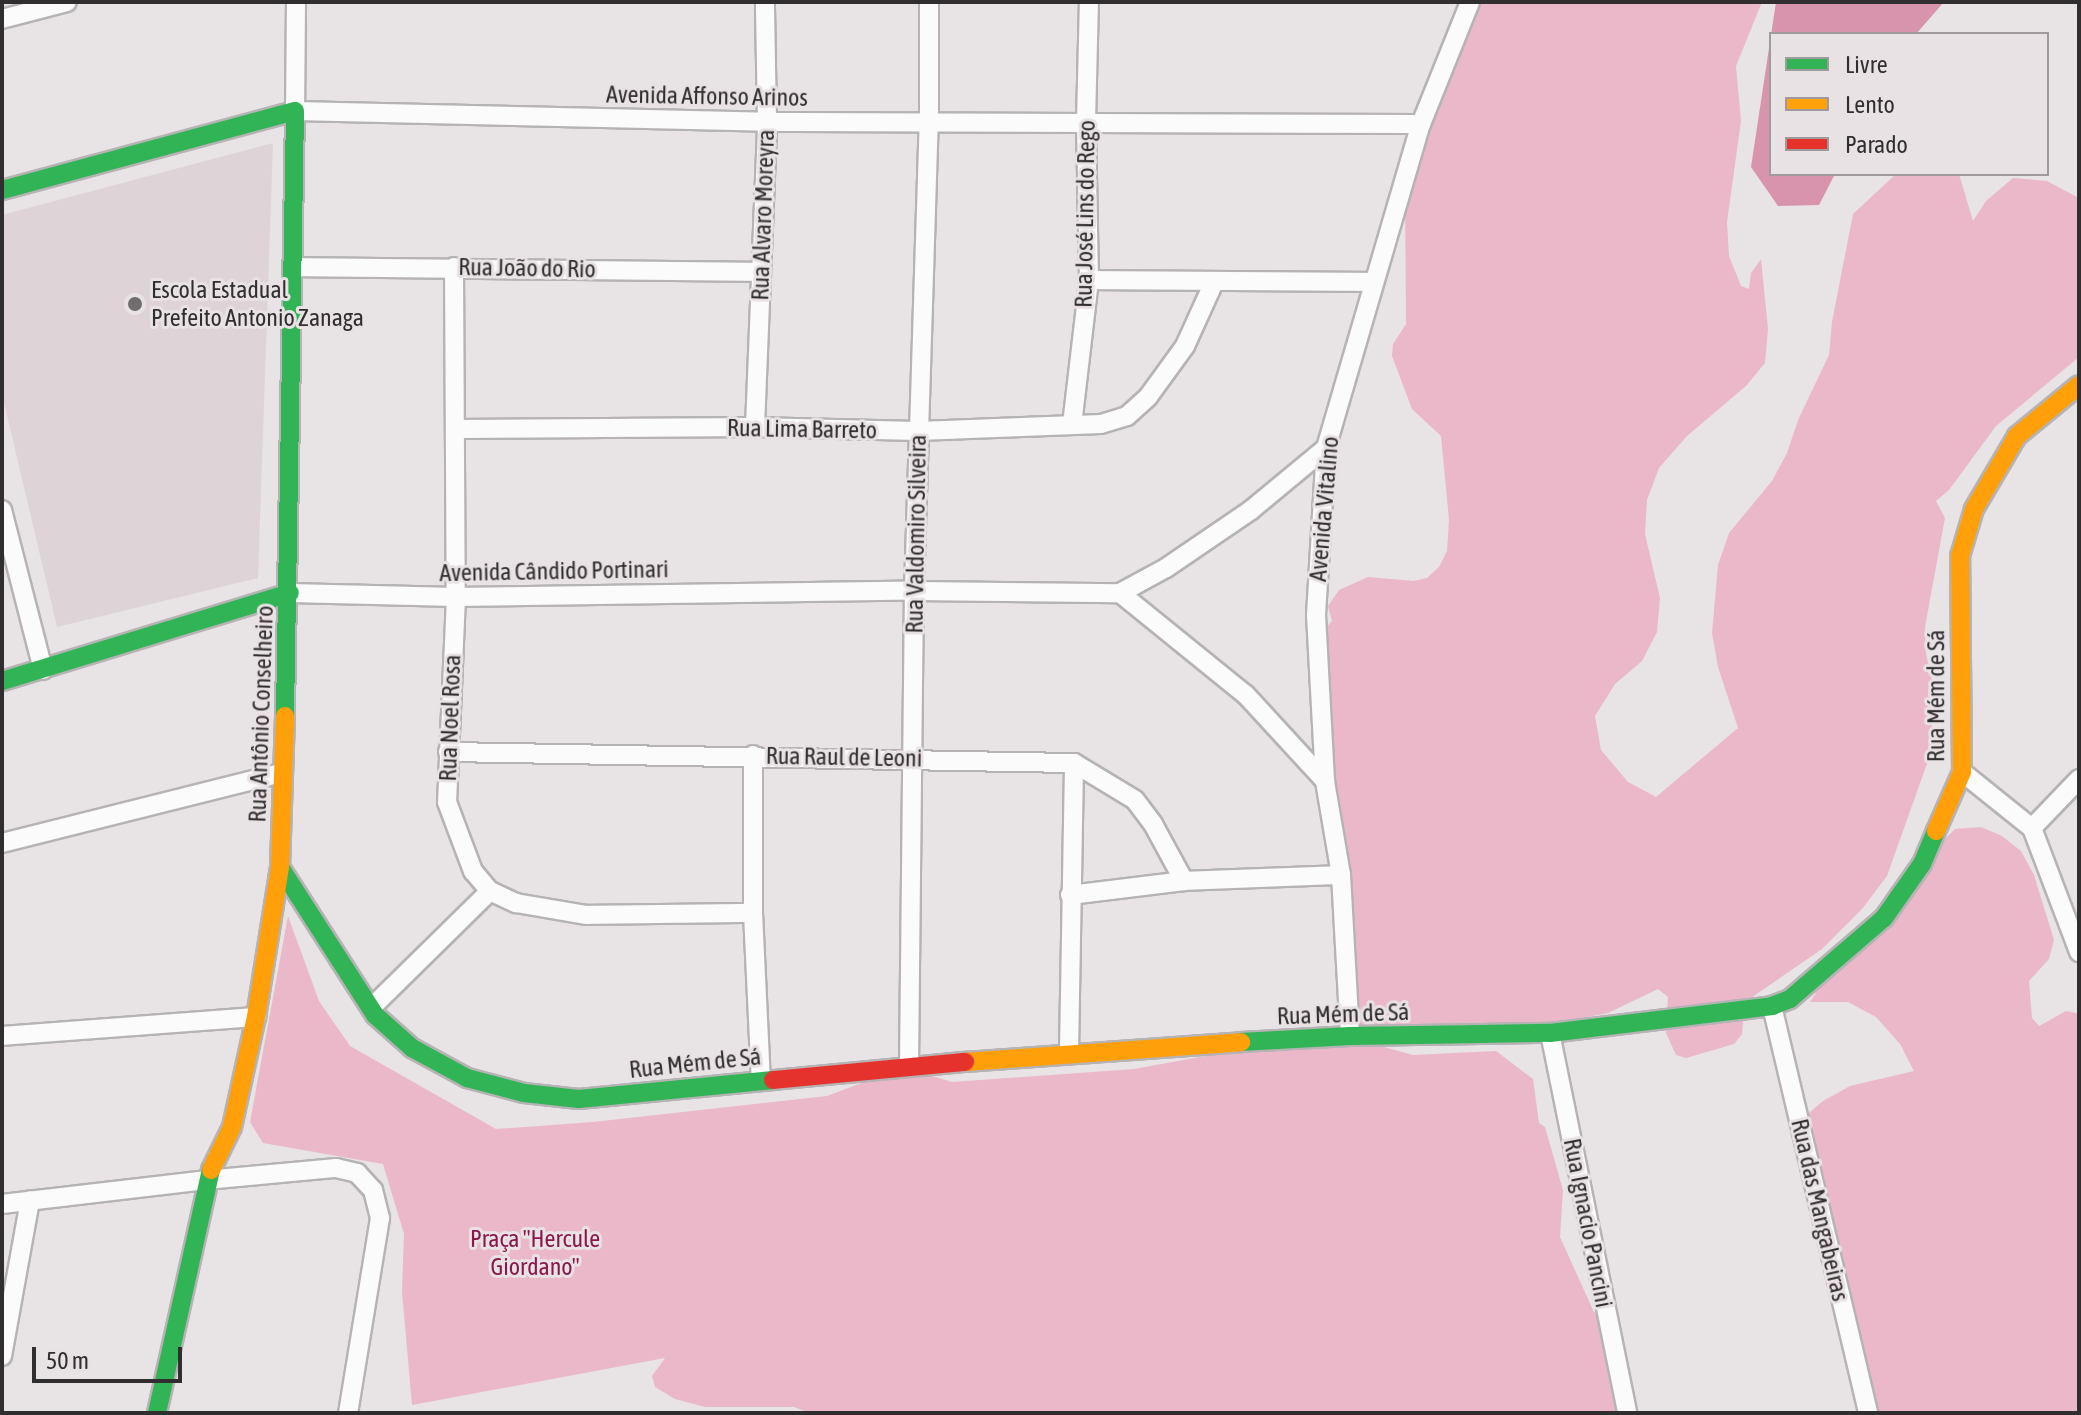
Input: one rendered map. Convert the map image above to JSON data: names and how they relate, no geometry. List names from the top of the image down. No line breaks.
{"streets":{"street":["Avenida Affonso Arinos","Rua José Lins do Rego","Rua Alvaro Moreyra","Rua João do Rio","Rua Lima Barreto","Avenida Vitalino","Rua Valdomiro Silveira","Avenida Cândido Portinari","Rua Mém de Sá","Rua Antônio Conselheiro","Rua Noel Rosa","Rua Raul de Leoni","Rua das Mangabeiras","Rua Ignacio Pancini"]},"crossings":[["Avenida Affonso Arinos","Rua José Lins do Rego"],["Avenida Affonso Arinos","Rua Alvaro Moreyra"],["Avenida Affonso Arinos","Avenida Vitalino"],["Avenida Affonso Arinos","Rua Valdomiro Silveira"],["Avenida Affonso Arinos","Rua Antônio Conselheiro"],["Rua José Lins do Rego","Rua Lima Barreto"],["Rua Alvaro Moreyra","Rua João do Rio"],["Rua Alvaro Moreyra","Rua Lima Barreto"],["Rua João do Rio","Rua Antônio Conselheiro"],["Rua João do Rio","Rua Noel Rosa"],["Rua Lima Barreto","Rua Valdomiro Silveira"],["Rua Lima Barreto","Rua Noel Rosa"],["Avenida Vitalino","Avenida Cândido Portinari"],["Avenida Vitalino","Rua Mém de Sá"],["Rua Valdomiro Silveira","Avenida Cândido Portinari"],["Rua Valdomiro Silveira","Rua Mém de Sá"],["Rua Valdomiro Silveira","Rua Raul de Leoni"],["Avenida Cândido Portinari","Rua Antônio Conselheiro"],["Avenida Cândido Portinari","Rua Noel Rosa"],["Rua Mém de Sá","Rua Antônio Conselheiro"],["Rua Mém de Sá","Rua das Mangabeiras"],["Rua Mém de Sá","Rua Ignacio Pancini"],["Rua Noel Rosa","Rua Raul de Leoni"]],"parks":["Praça \"Hercule Giordano\""],"places":["Escola Estadual Prefeito Antonio Zanaga"],"legend":["Livre","Lento","Parado"],"scale_bar":"50 m"}
